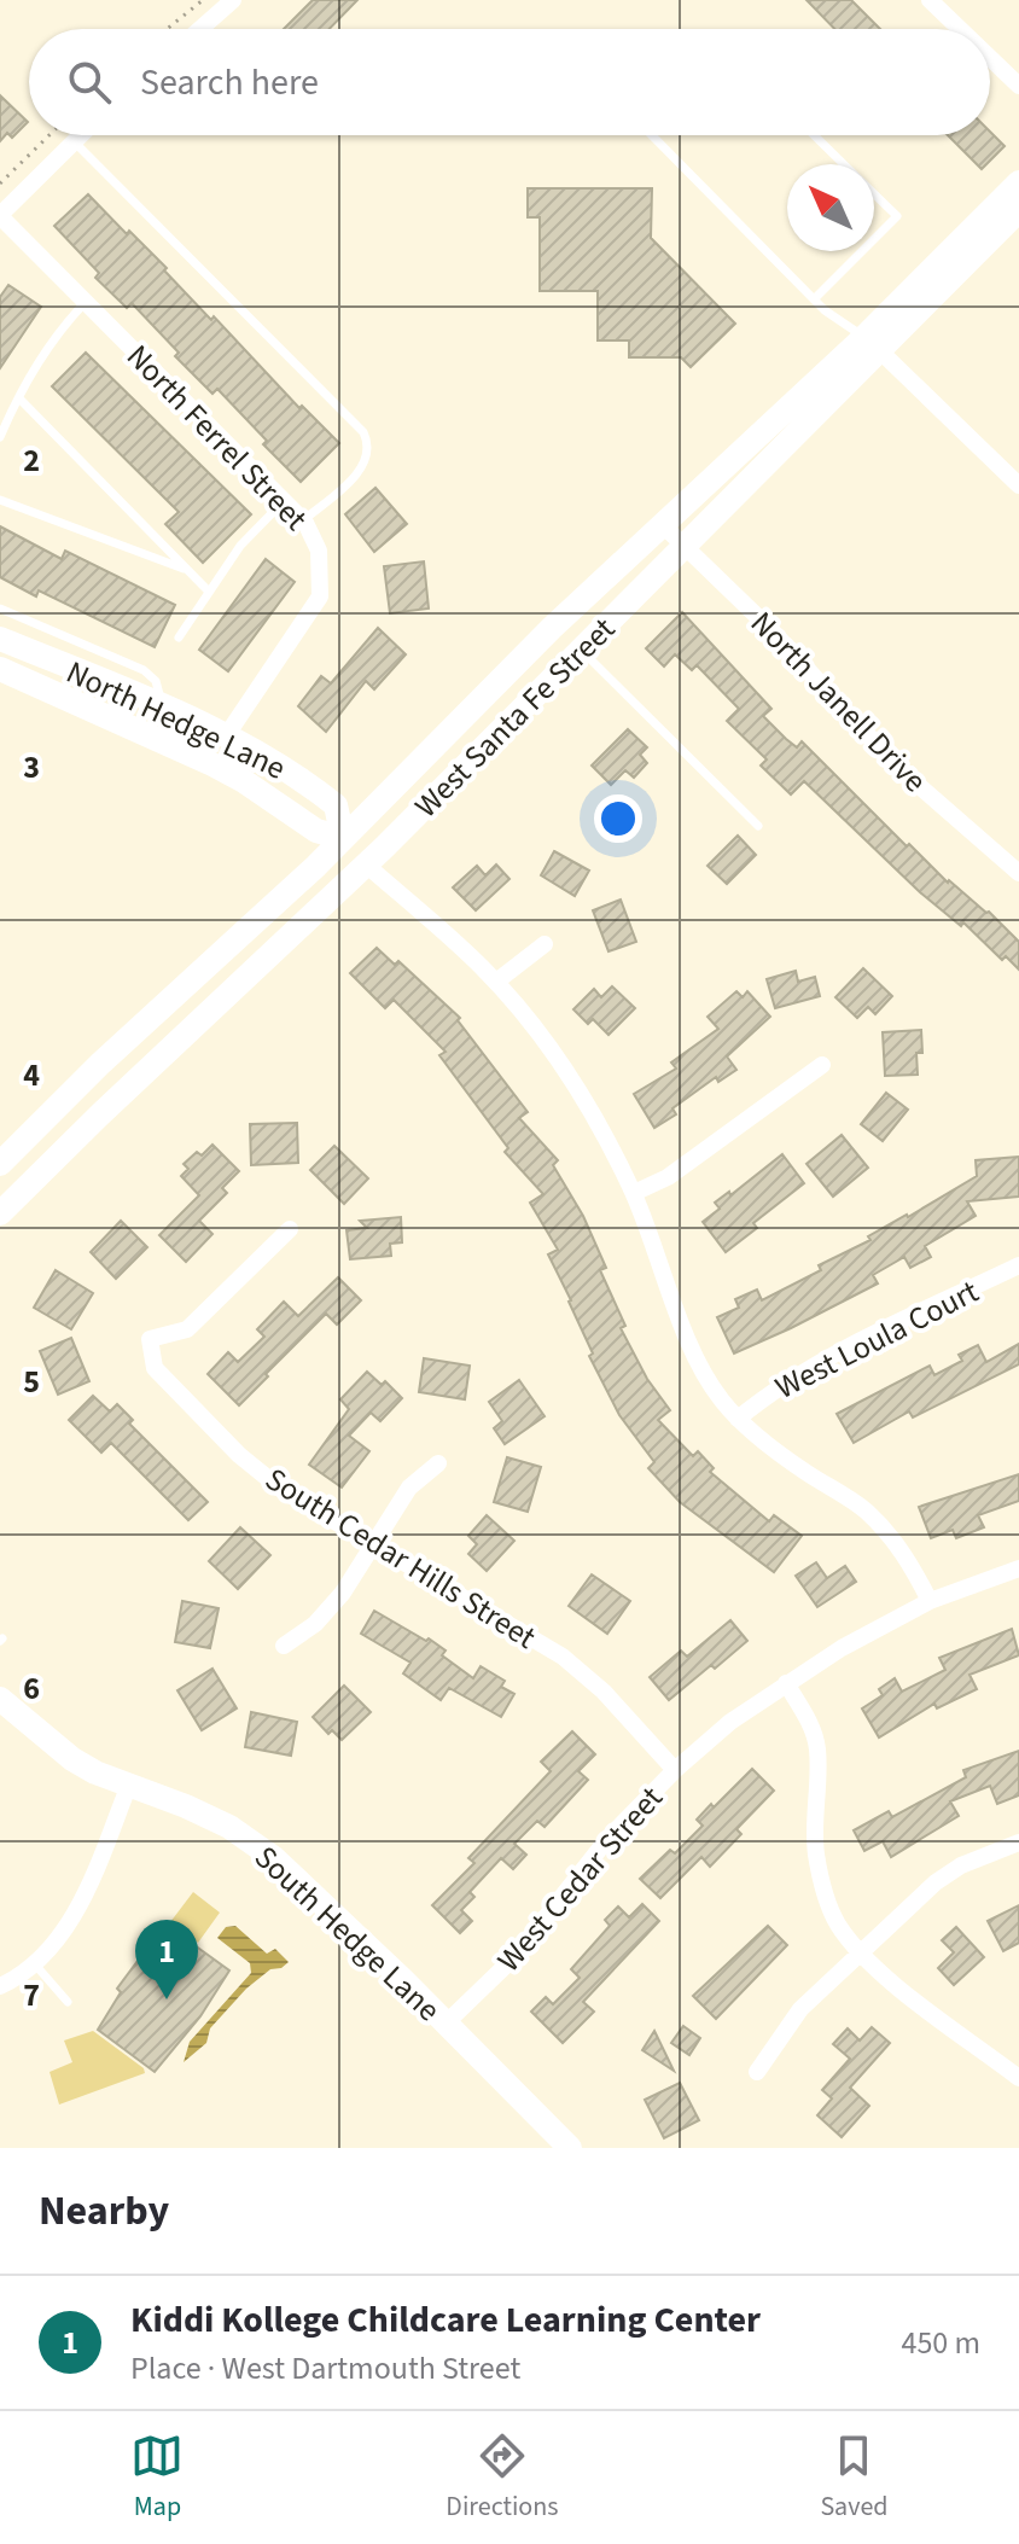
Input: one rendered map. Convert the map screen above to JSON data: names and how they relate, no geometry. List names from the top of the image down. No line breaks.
{"streets":{"street":["North Ferrel Street","North Janell Drive","West Santa Fe Street","North Hedge Lane","West Loula Court","South Cedar Hills Street","West Cedar Street","South Hedge Lane"]},"crossings":[["North Ferrel Street","North Hedge Lane"],["North Janell Drive","West Santa Fe Street"],["West Santa Fe Street","North Hedge Lane"],["South Cedar Hills Street","West Cedar Street"],["West Cedar Street","South Hedge Lane"]],"north":"top left","page":{"search":"Search here","pins":"1","heading":"Nearby","list":[{"mark":"1","name":"Kiddi Kollege Childcare Learning Center","note":"Place · West Dartmouth Street","value":"450 m"}],"nav":["Map","Directions","Saved"]},"grid":{"rows":["2","3","4","5","6","7"]}}
